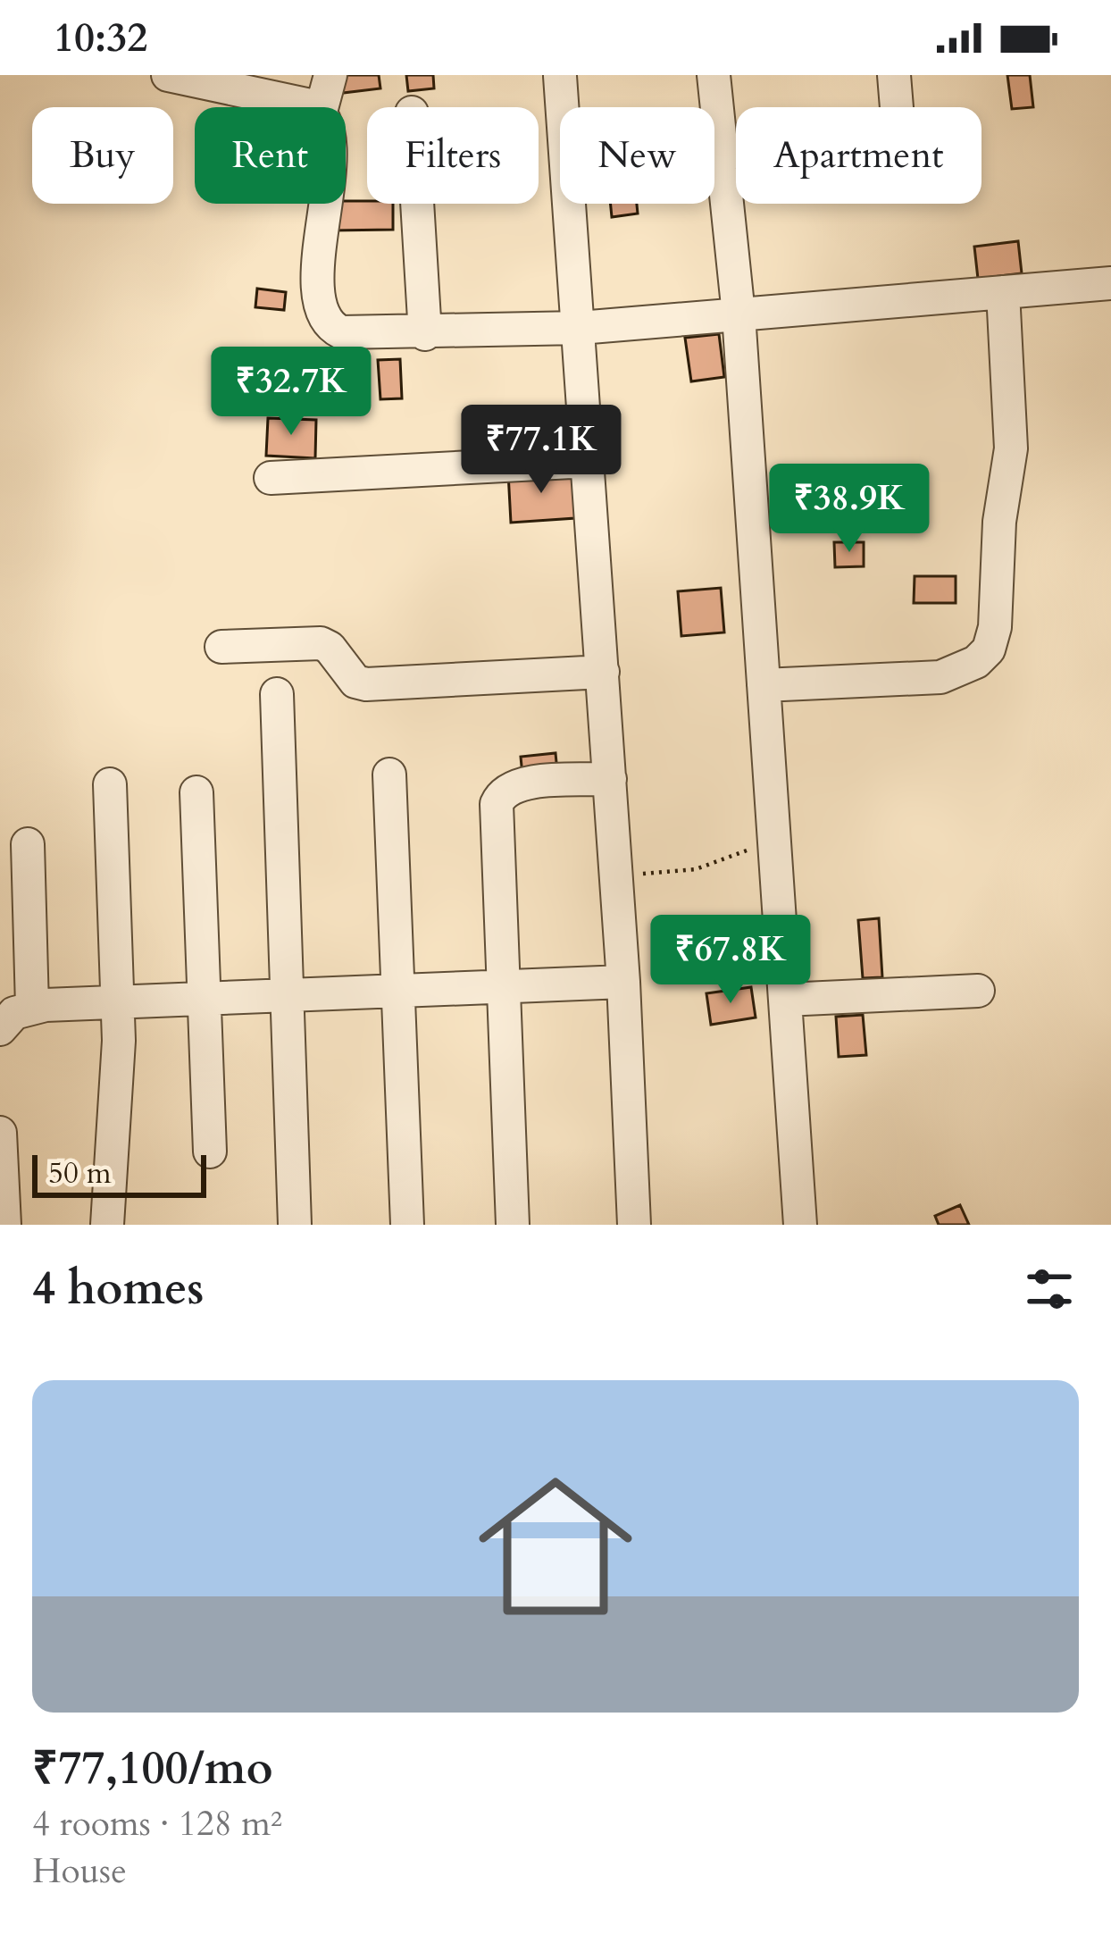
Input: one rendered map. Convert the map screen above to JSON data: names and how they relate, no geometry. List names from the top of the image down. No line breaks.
{"scale_bar":"50 m","page":{"status":"10:32","chip":["Buy","Rent","Filters","New","Apartment"],"price":["₹32.7K","₹77.1K","₹38.9K","₹67.8K"],"scale":"50 m","heading":"4 homes","list":[{"name":"₹77,100/mo","note":"4 rooms · 128 m² · House"}]}}
